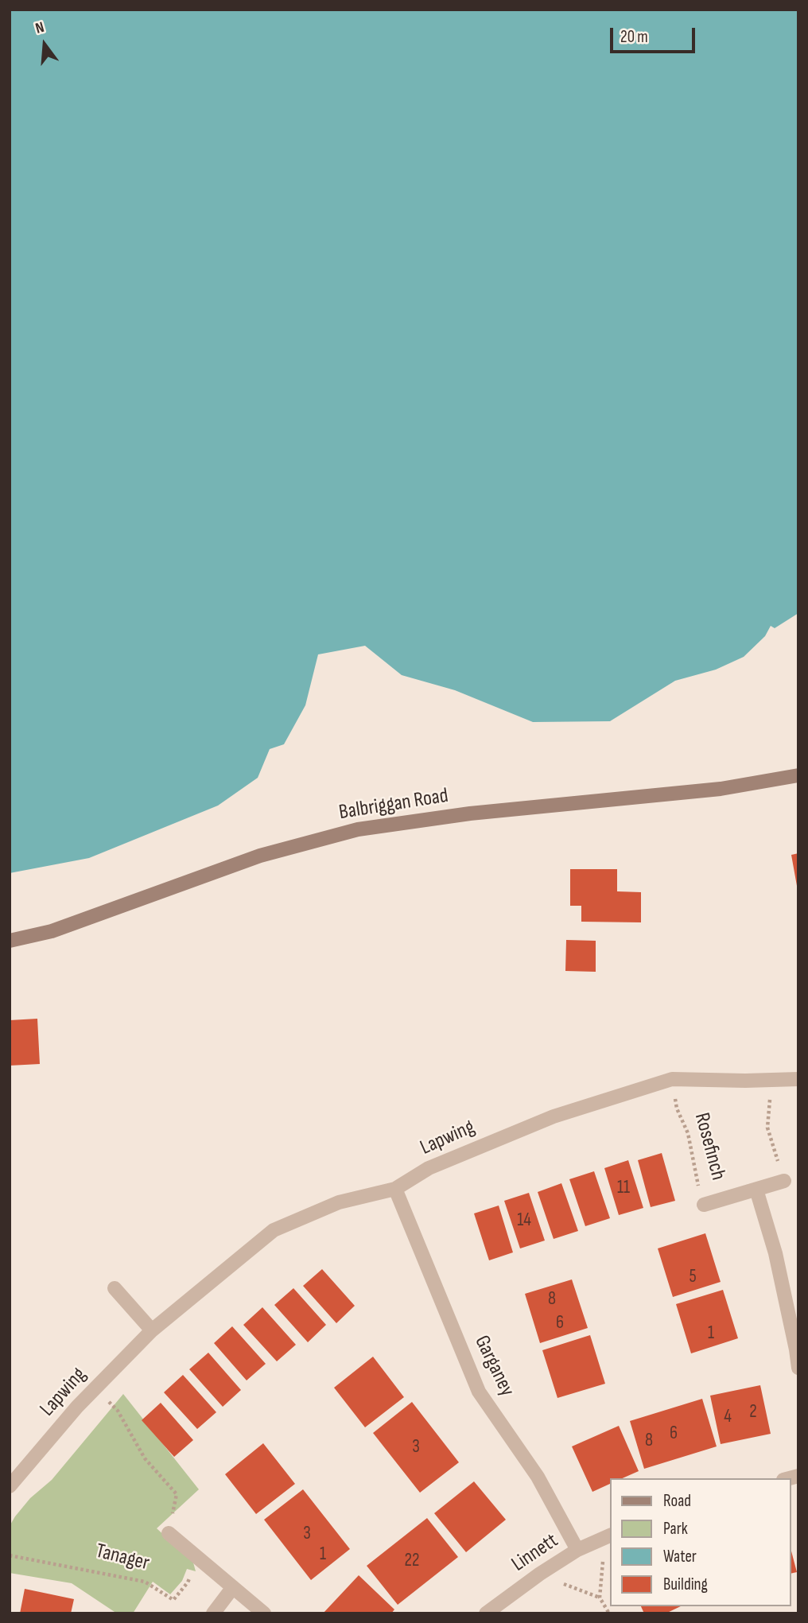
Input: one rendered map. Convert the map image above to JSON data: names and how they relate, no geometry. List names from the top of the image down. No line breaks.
{"streets":{"main road":["Balbriggan Road"],"street":["Lapwing","Rosefinch","Garganey","Linnett","Tanager"]},"crossings":[["Lapwing","Rosefinch"],["Lapwing","Garganey"],["Lapwing","Tanager"],["Garganey","Linnett"]],"house_numbers":["11","14","5","8","6","1","2","4","6","8","3","3","1","22"],"legend":["Road","Park","Water","Building"],"scale_bar":"20 m","north":"top"}
